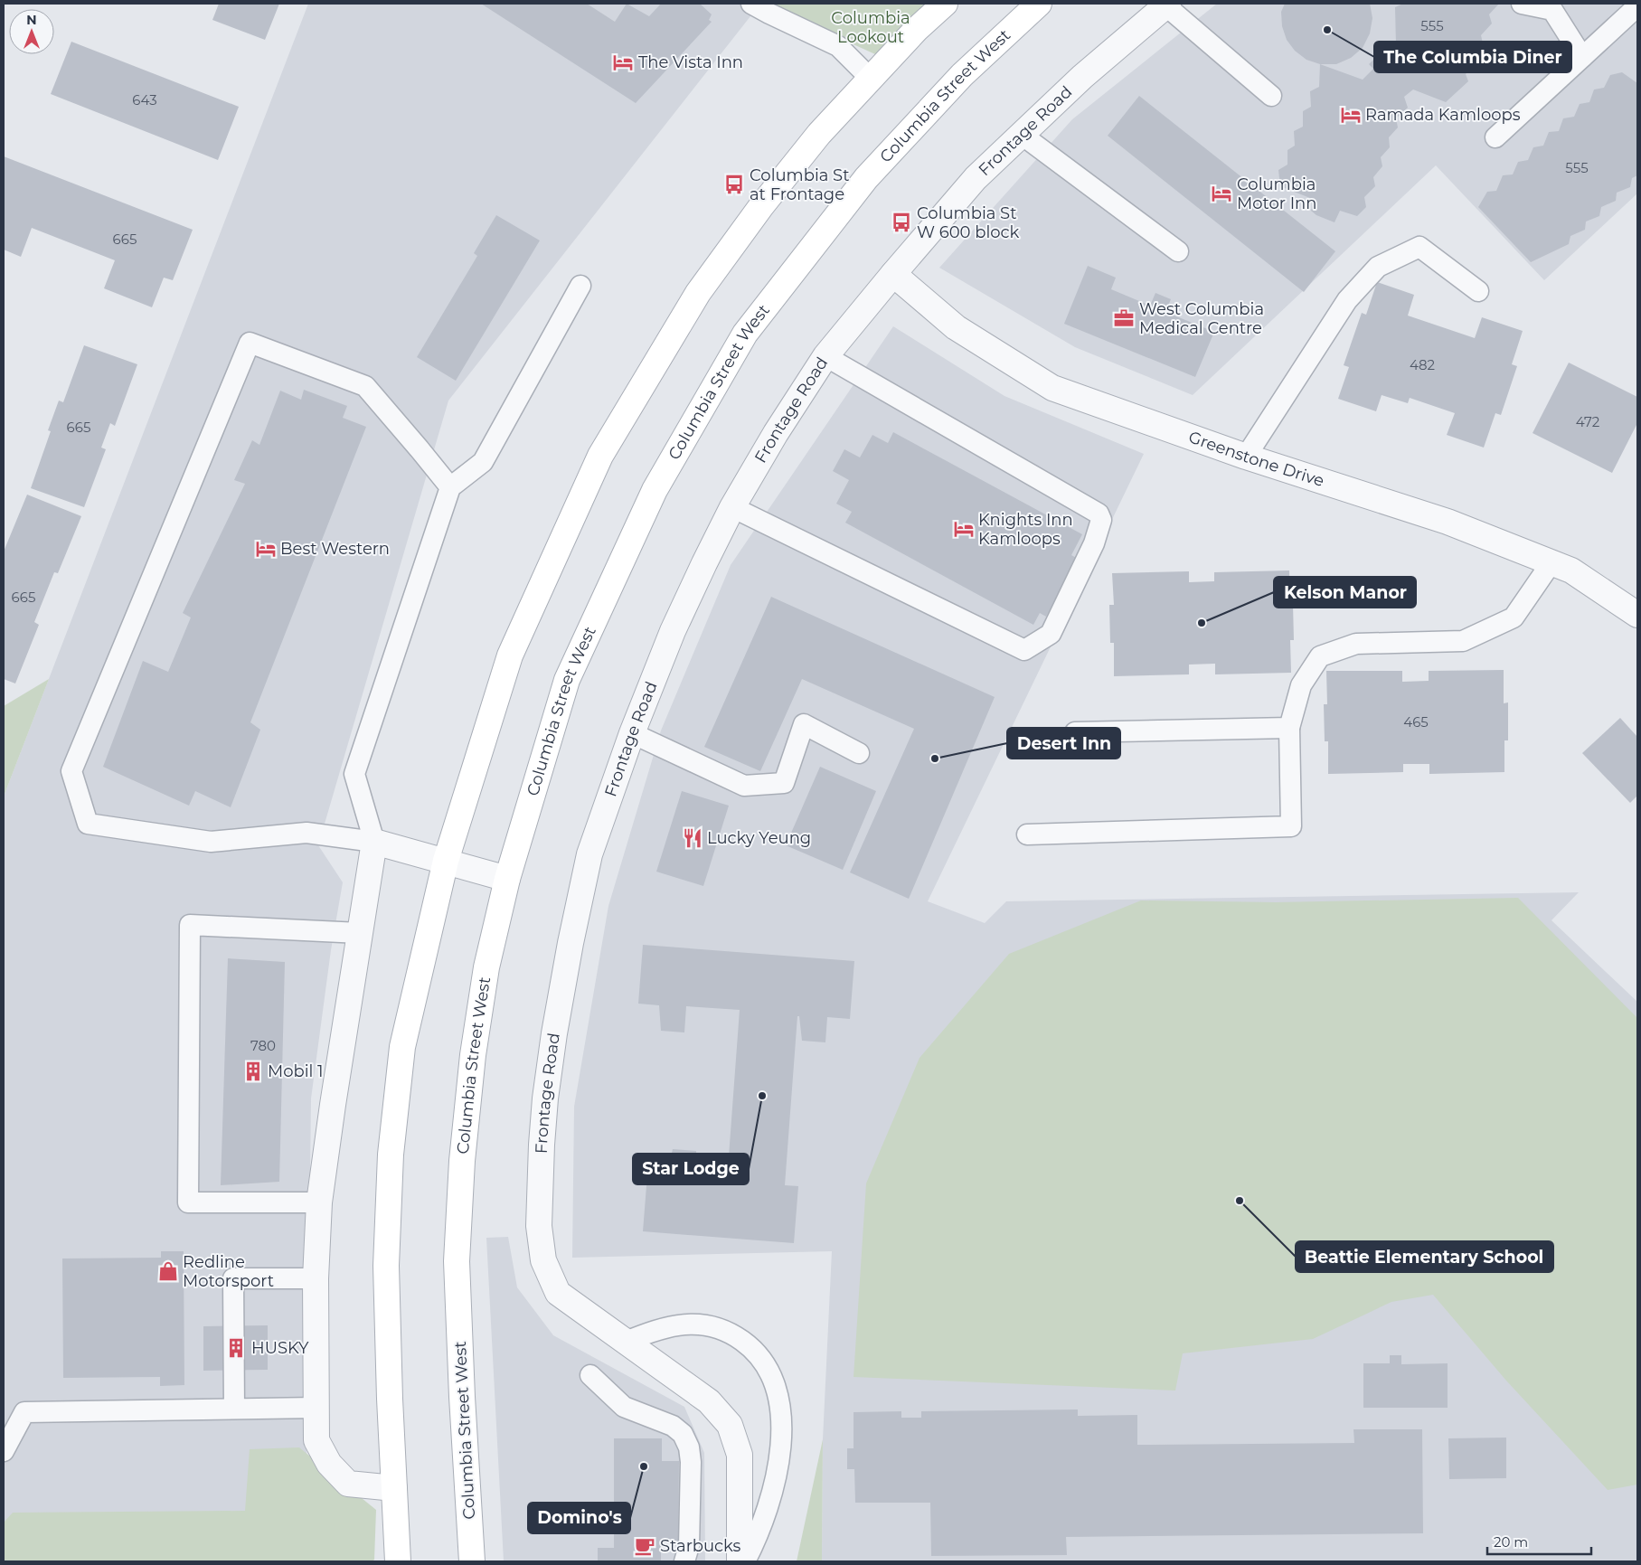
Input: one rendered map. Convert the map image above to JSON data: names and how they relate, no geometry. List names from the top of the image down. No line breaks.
{"streets":{"main road":["Columbia Street West"],"street":["Frontage Road","Greenstone Drive"]},"crossings":[["Frontage Road","Greenstone Drive"]],"parks":["Columbia Lookout"],"places":{"other":["The Columbia Diner","Kelson Manor","Desert Inn","Star Lodge","Beattie Elementary School","Domino's"],"hotel":["The Vista Inn","Ramada Kamloops","Columbia Motor Inn","Knights Inn Kamloops","Best Western"],"bus stop":["Columbia St at Frontage","Columbia St W 600 block"],"office":["West Columbia Medical Centre"],"restaurant":["Lucky Yeung"],"building":["Mobil 1","HUSKY"],"shop":["Redline Motorsport"],"cafe":["Starbucks"]},"house_numbers":["555","643","555","665","482","472","665","665","465","780"],"scale_bar":"20 m","north":"top"}
